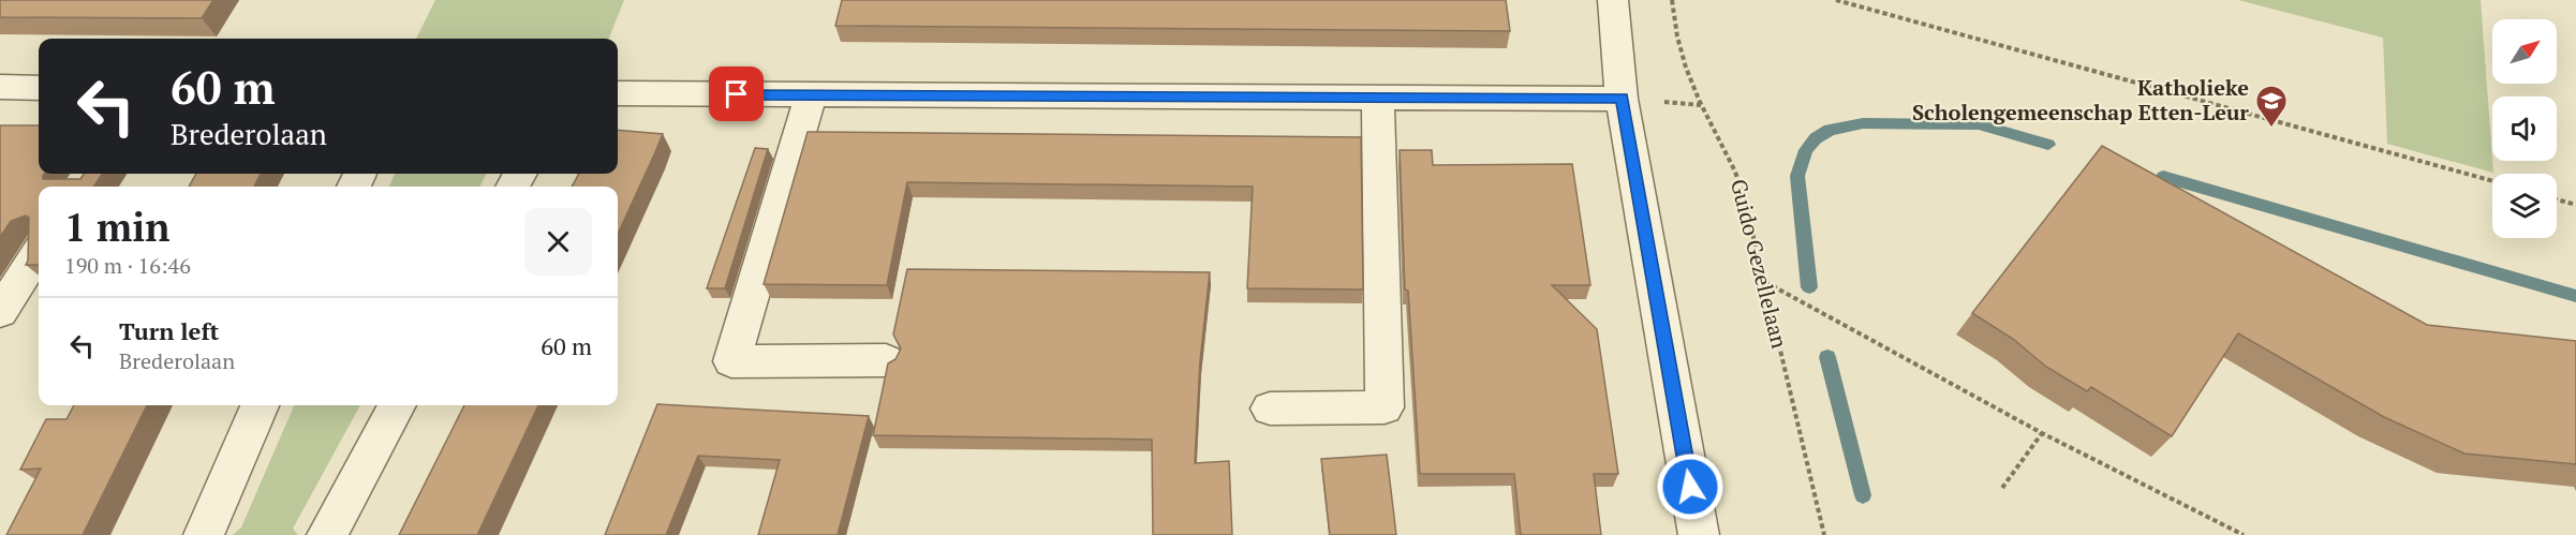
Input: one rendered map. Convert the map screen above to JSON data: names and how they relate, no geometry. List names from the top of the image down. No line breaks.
{"streets":{"path":["Guido Gezellelaan"]},"places":{"school or university":["Katholieke Scholengemeenschap Etten-Leur"]},"north":"top right","page":{"turn":["60 m","Brederolaan"],"heading":["1 min","190 m · 16:46"],"list":[{"name":"Turn left","note":"Brederolaan","value":"60 m"}]}}
